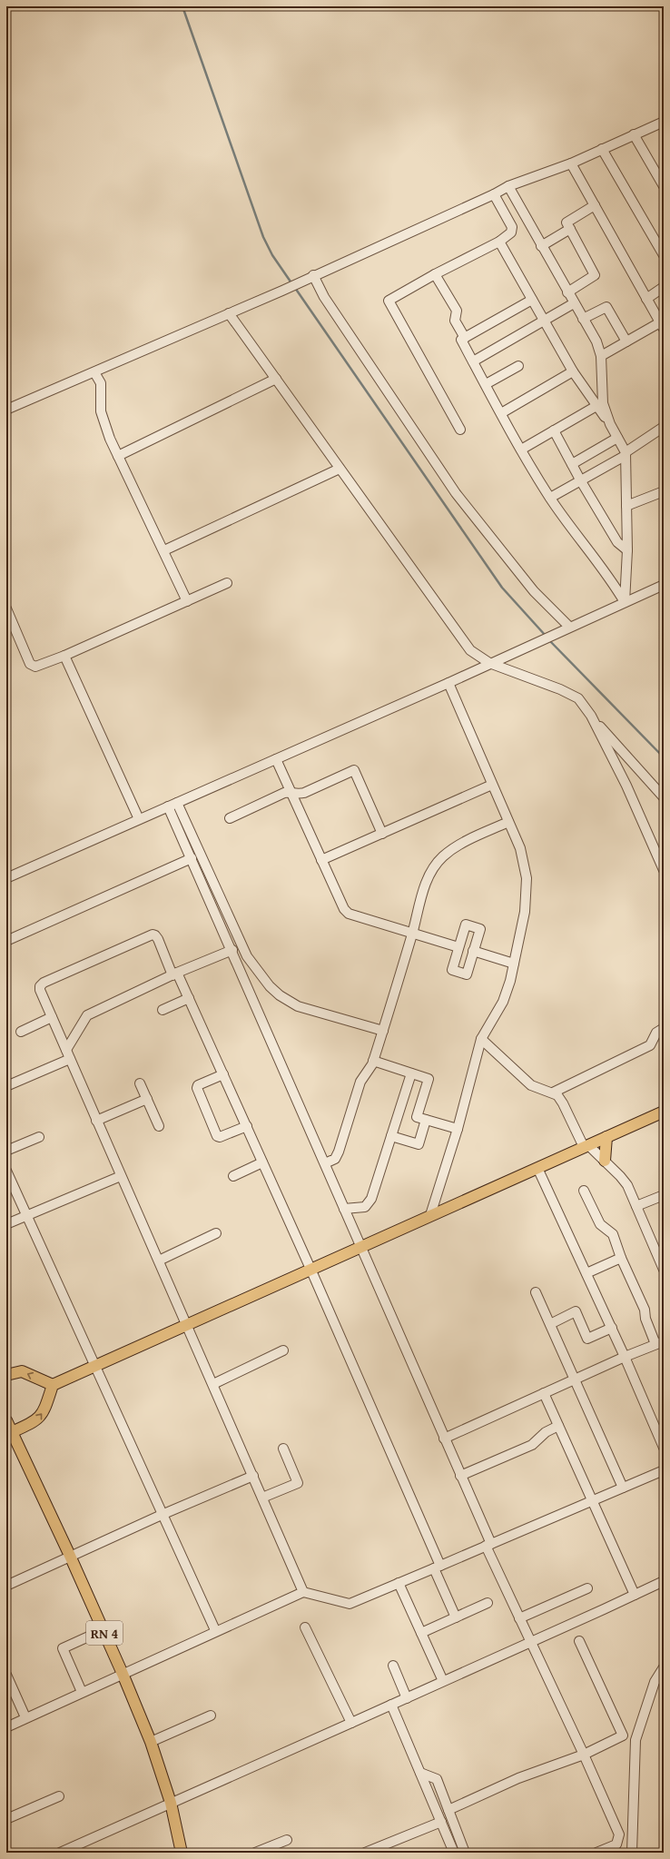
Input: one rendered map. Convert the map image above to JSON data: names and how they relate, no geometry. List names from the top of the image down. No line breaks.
{"streets":{"main road":["RN 4"]}}
